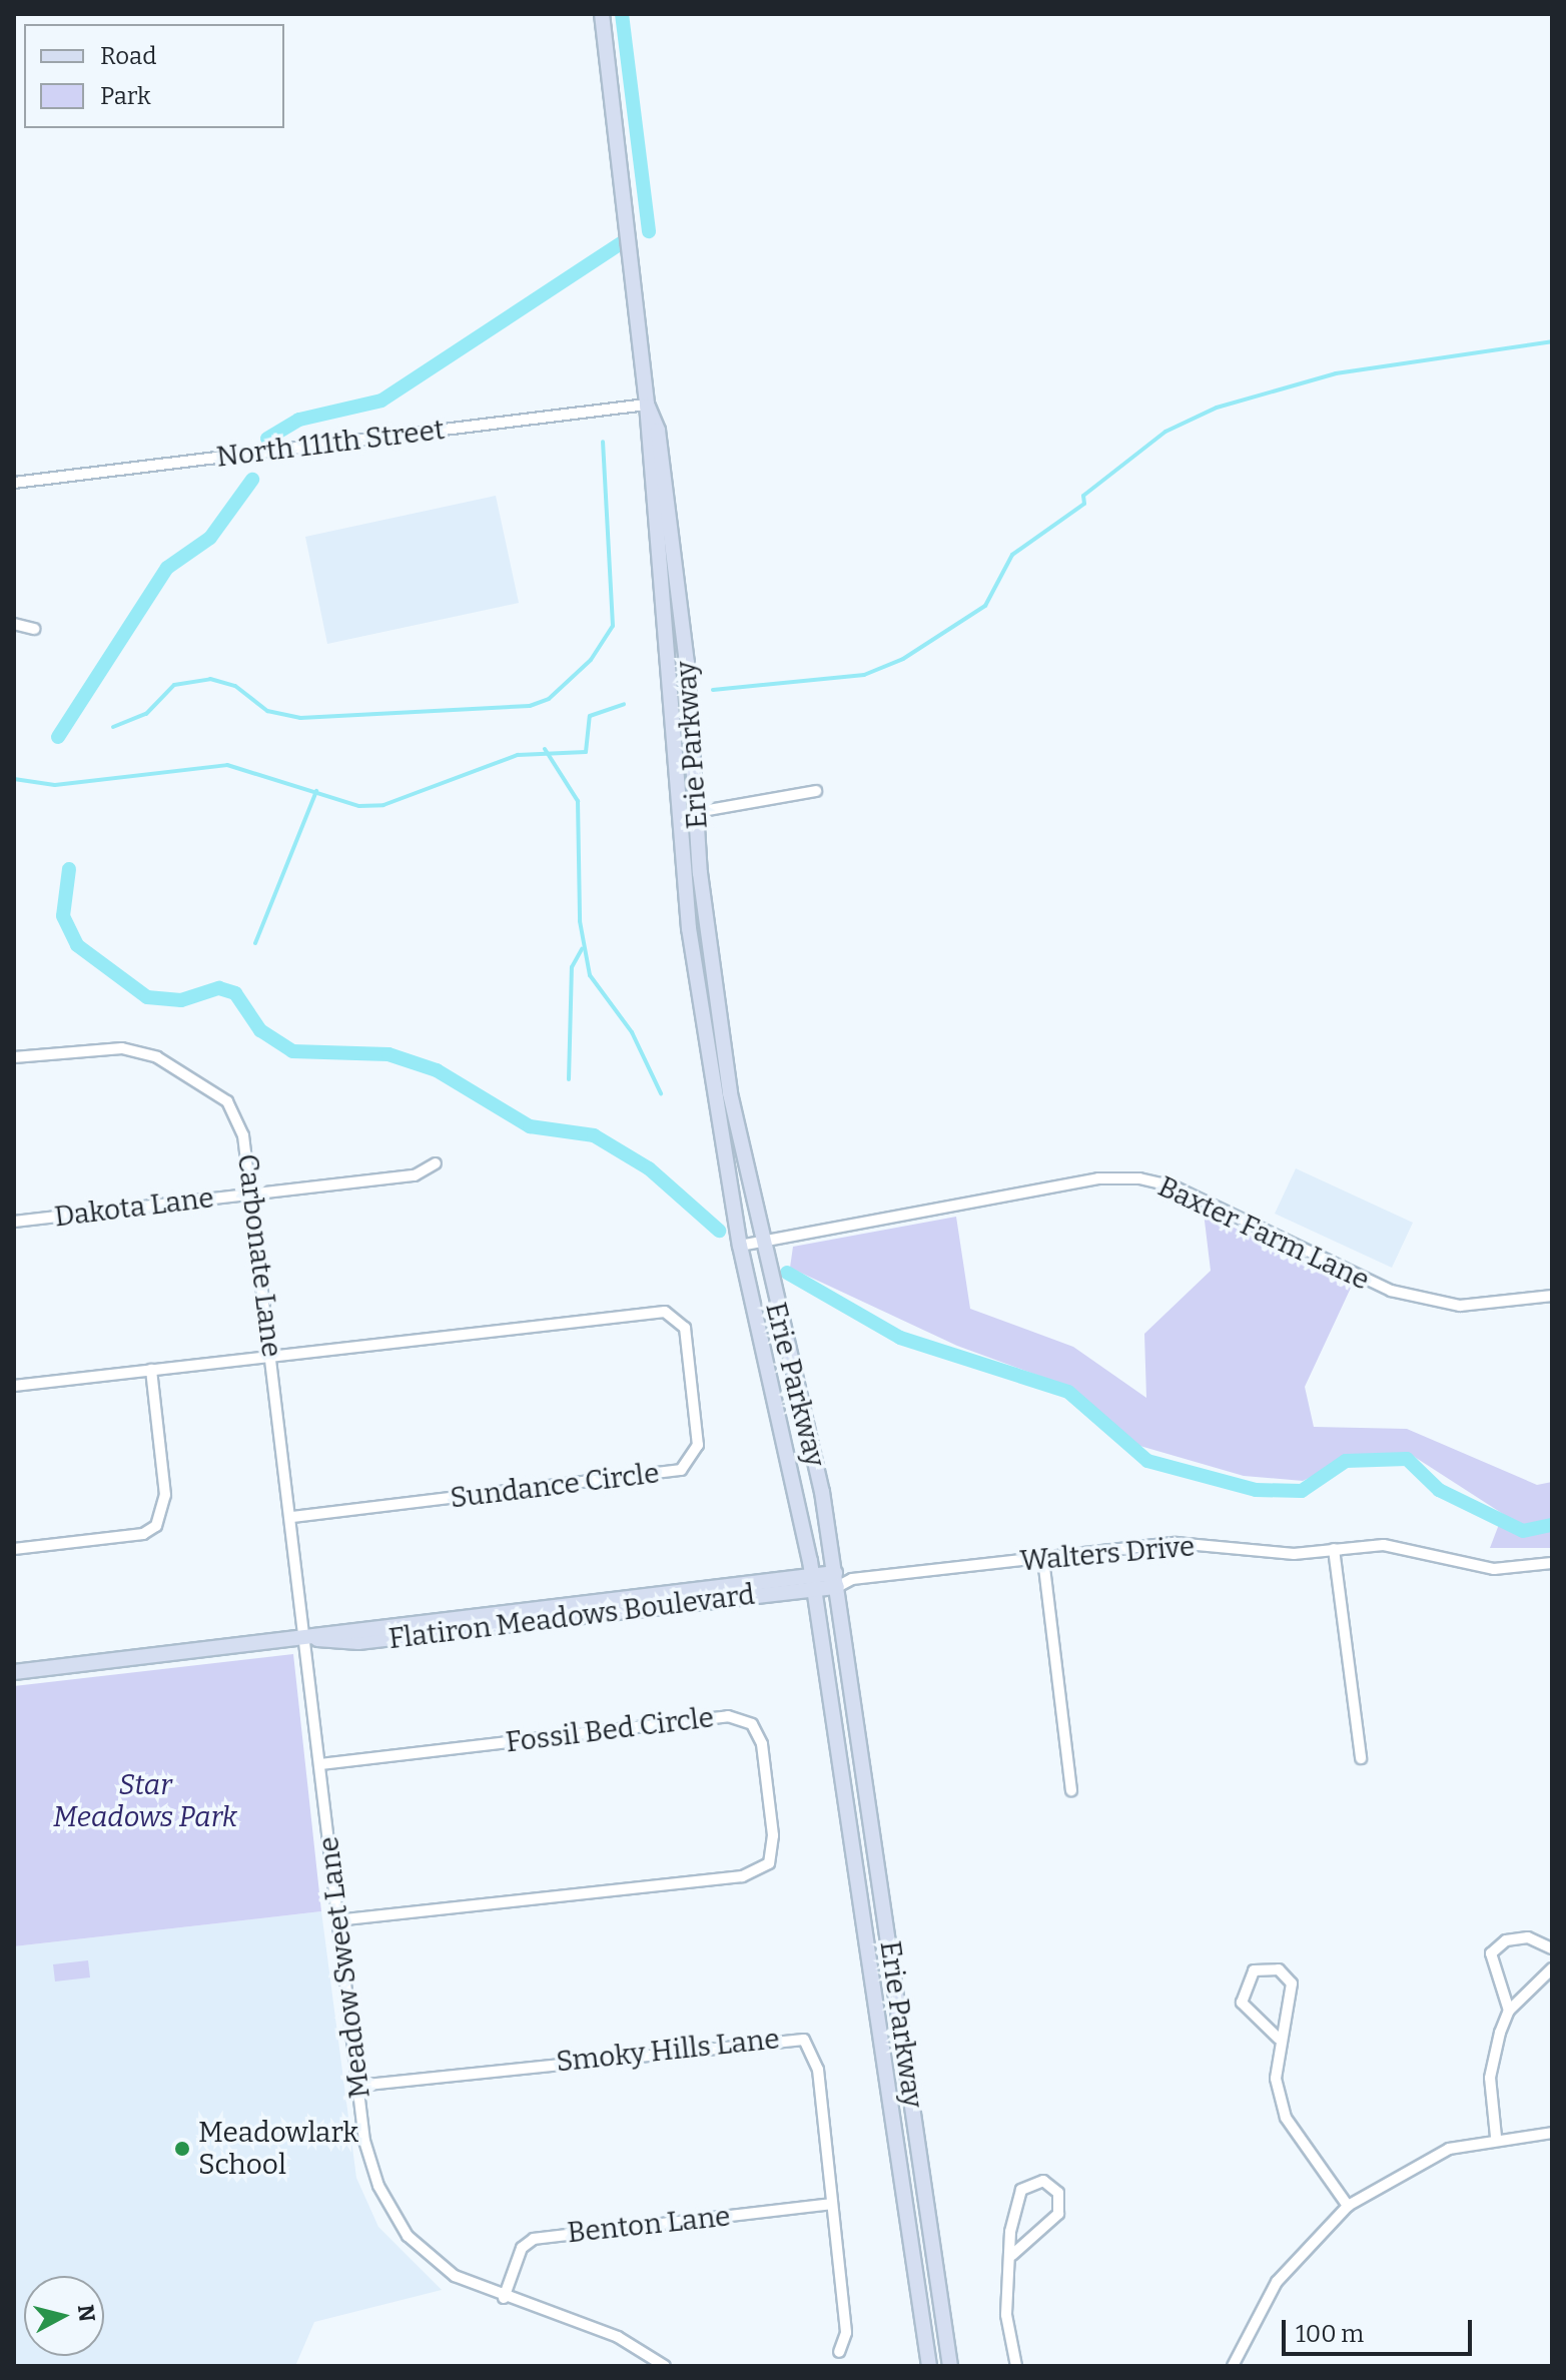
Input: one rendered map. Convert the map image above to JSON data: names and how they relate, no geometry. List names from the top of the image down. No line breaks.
{"streets":{"main road":["Erie Parkway","Flatiron Meadows Boulevard"],"street":["North 111th Street","Dakota Lane","Baxter Farm Lane","Carbonate Lane","Sundance Circle","Walters Drive","Fossil Bed Circle","Meadow Sweet Lane","Smoky Hills Lane","Benton Lane"]},"crossings":[["North 111th Street","Erie Parkway"],["Erie Parkway","Baxter Farm Lane"],["Erie Parkway","Walters Drive"],["Erie Parkway","Flatiron Meadows Boulevard"],["Dakota Lane","Carbonate Lane"],["Carbonate Lane","Sundance Circle"],["Carbonate Lane","Flatiron Meadows Boulevard"],["Carbonate Lane","Meadow Sweet Lane"],["Walters Drive","Flatiron Meadows Boulevard"],["Flatiron Meadows Boulevard","Meadow Sweet Lane"],["Fossil Bed Circle","Meadow Sweet Lane"],["Meadow Sweet Lane","Smoky Hills Lane"],["Meadow Sweet Lane","Benton Lane"],["Smoky Hills Lane","Benton Lane"]],"parks":["Star Meadows Park"],"places":["Meadowlark School"],"legend":["Road","Park"],"scale_bar":"100 m","north":"right"}
